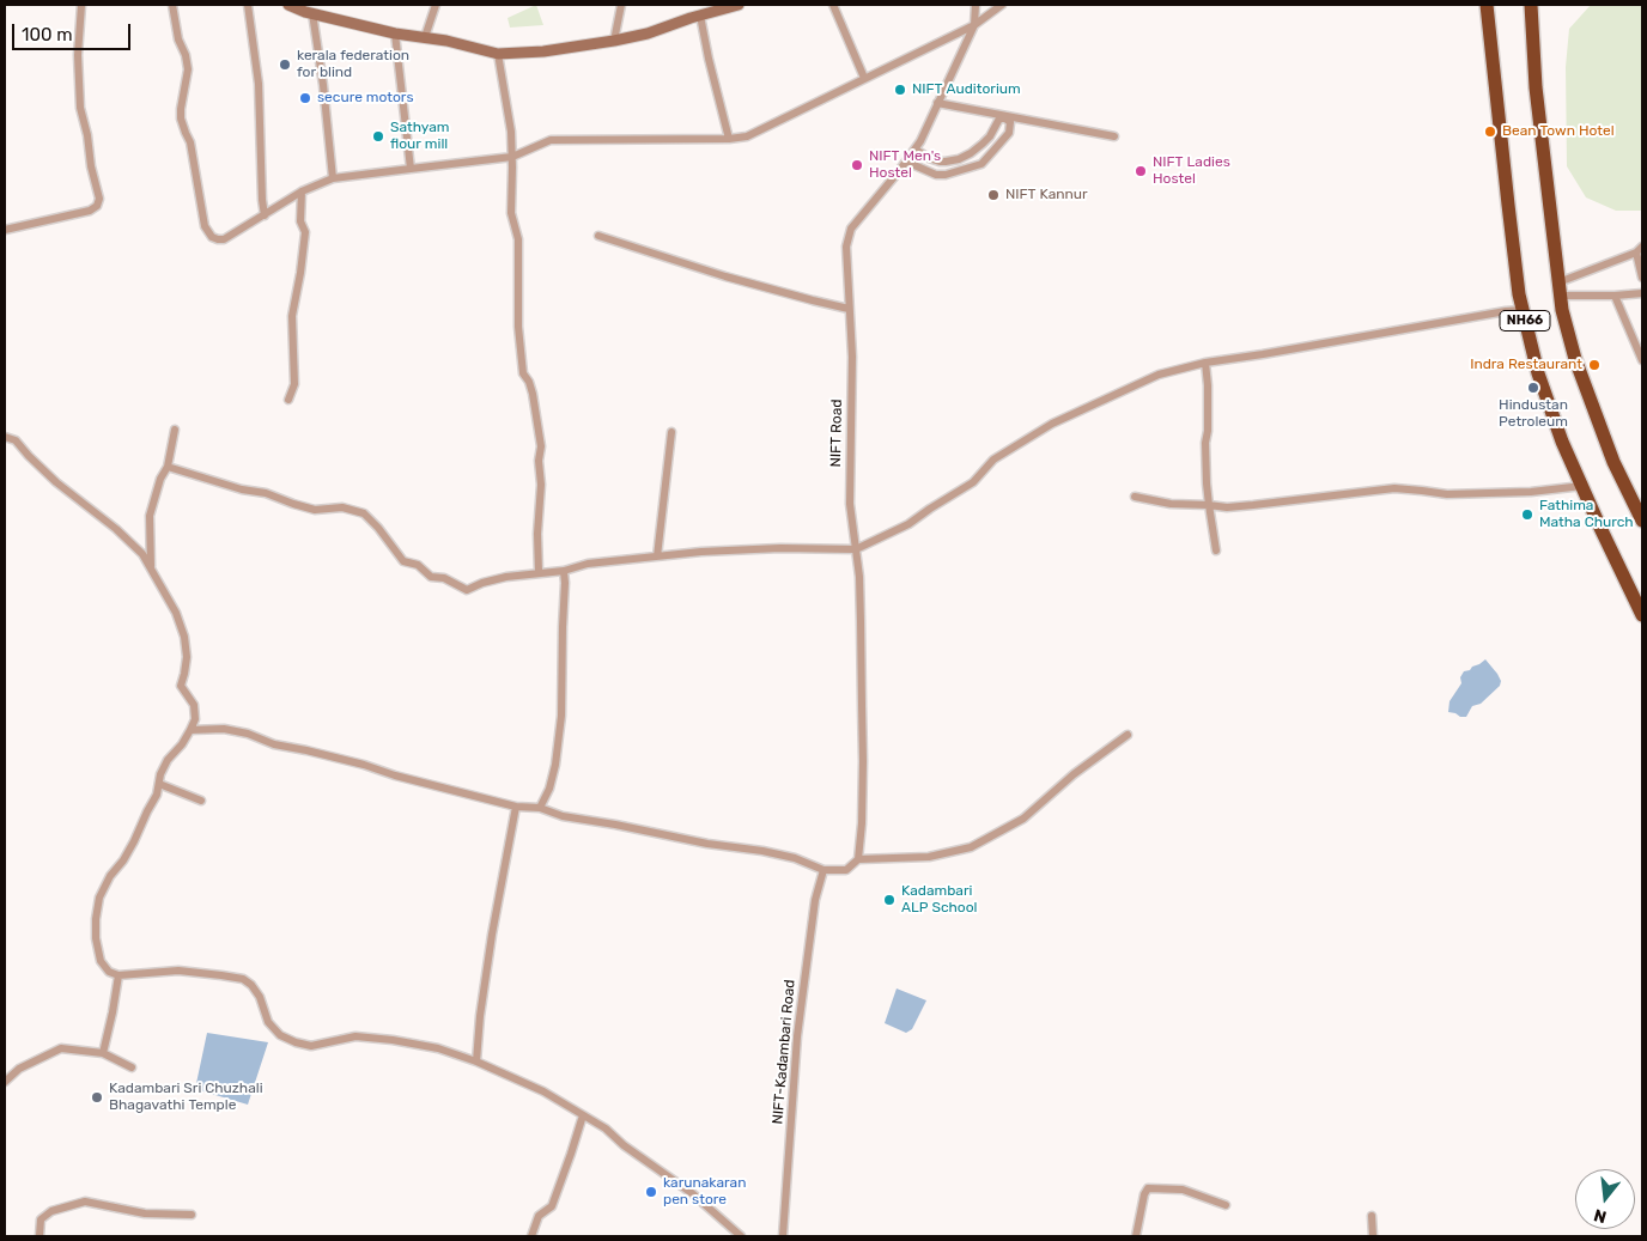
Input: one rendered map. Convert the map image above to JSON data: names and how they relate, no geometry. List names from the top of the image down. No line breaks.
{"streets":{"highway":["NH66"],"street":["NIFT Road","NIFT-Kadambari Road"]},"places":["kerala federation for blind","NIFT Auditorium","secure motors","Bean Town Hotel","Sathyam flour mill","NIFT Men's Hostel","NIFT Ladies Hostel","NIFT Kannur","Indra Restaurant","Hindustan Petroleum","Fathima Matha Church","Kadambari ALP School","Kadambari Sri Chuzhali Bhagavathi Temple","karunakaran pen store"],"scale_bar":"100 m","north":"bottom"}
